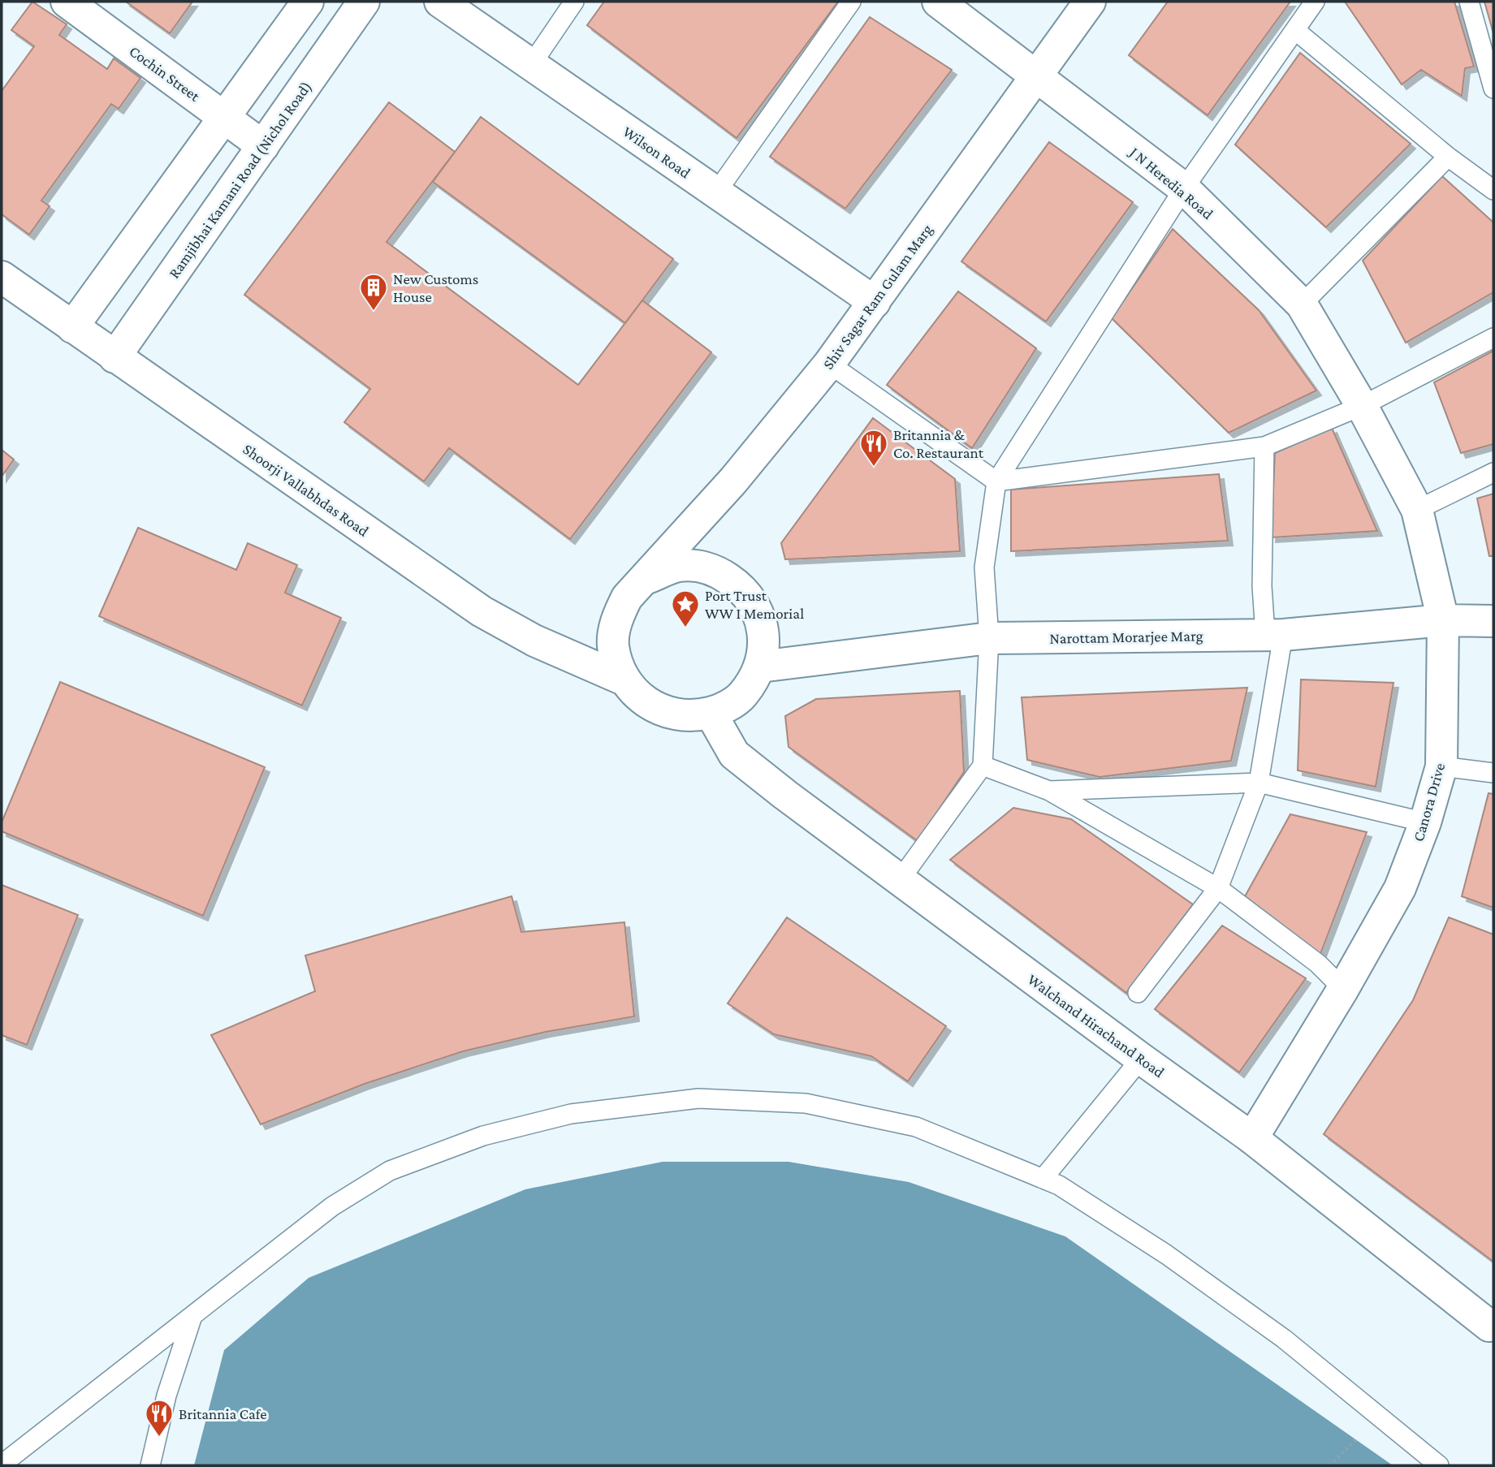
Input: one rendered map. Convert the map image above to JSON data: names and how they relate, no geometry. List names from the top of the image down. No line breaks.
{"streets":{"street":["Cochin Street","Wilson Road","Ramjibhai Kamani Road (Nichol Road)","J N Heredia Road","Shiv Sagar Ram Gulam Marg","Shoorji Vallabhdas Road","Narottam Morarjee Marg","Canora Drive","Walchand Hirachand Road"]},"crossings":[["Cochin Street","Ramjibhai Kamani Road (Nichol Road)"],["Wilson Road","Shiv Sagar Ram Gulam Marg"],["Ramjibhai Kamani Road (Nichol Road)","Shoorji Vallabhdas Road"],["J N Heredia Road","Shiv Sagar Ram Gulam Marg"],["J N Heredia Road","Canora Drive"],["Shiv Sagar Ram Gulam Marg","Shoorji Vallabhdas Road"],["Shiv Sagar Ram Gulam Marg","Narottam Morarjee Marg"],["Shiv Sagar Ram Gulam Marg","Walchand Hirachand Road"],["Shoorji Vallabhdas Road","Narottam Morarjee Marg"],["Shoorji Vallabhdas Road","Walchand Hirachand Road"],["Narottam Morarjee Marg","Canora Drive"],["Narottam Morarjee Marg","Walchand Hirachand Road"],["Canora Drive","Walchand Hirachand Road"]],"places":{"building":["New Customs House"],"restaurant":["Britannia & Co. Restaurant","Britannia Cafe"],"place":["Port Trust WW I Memorial"]}}
